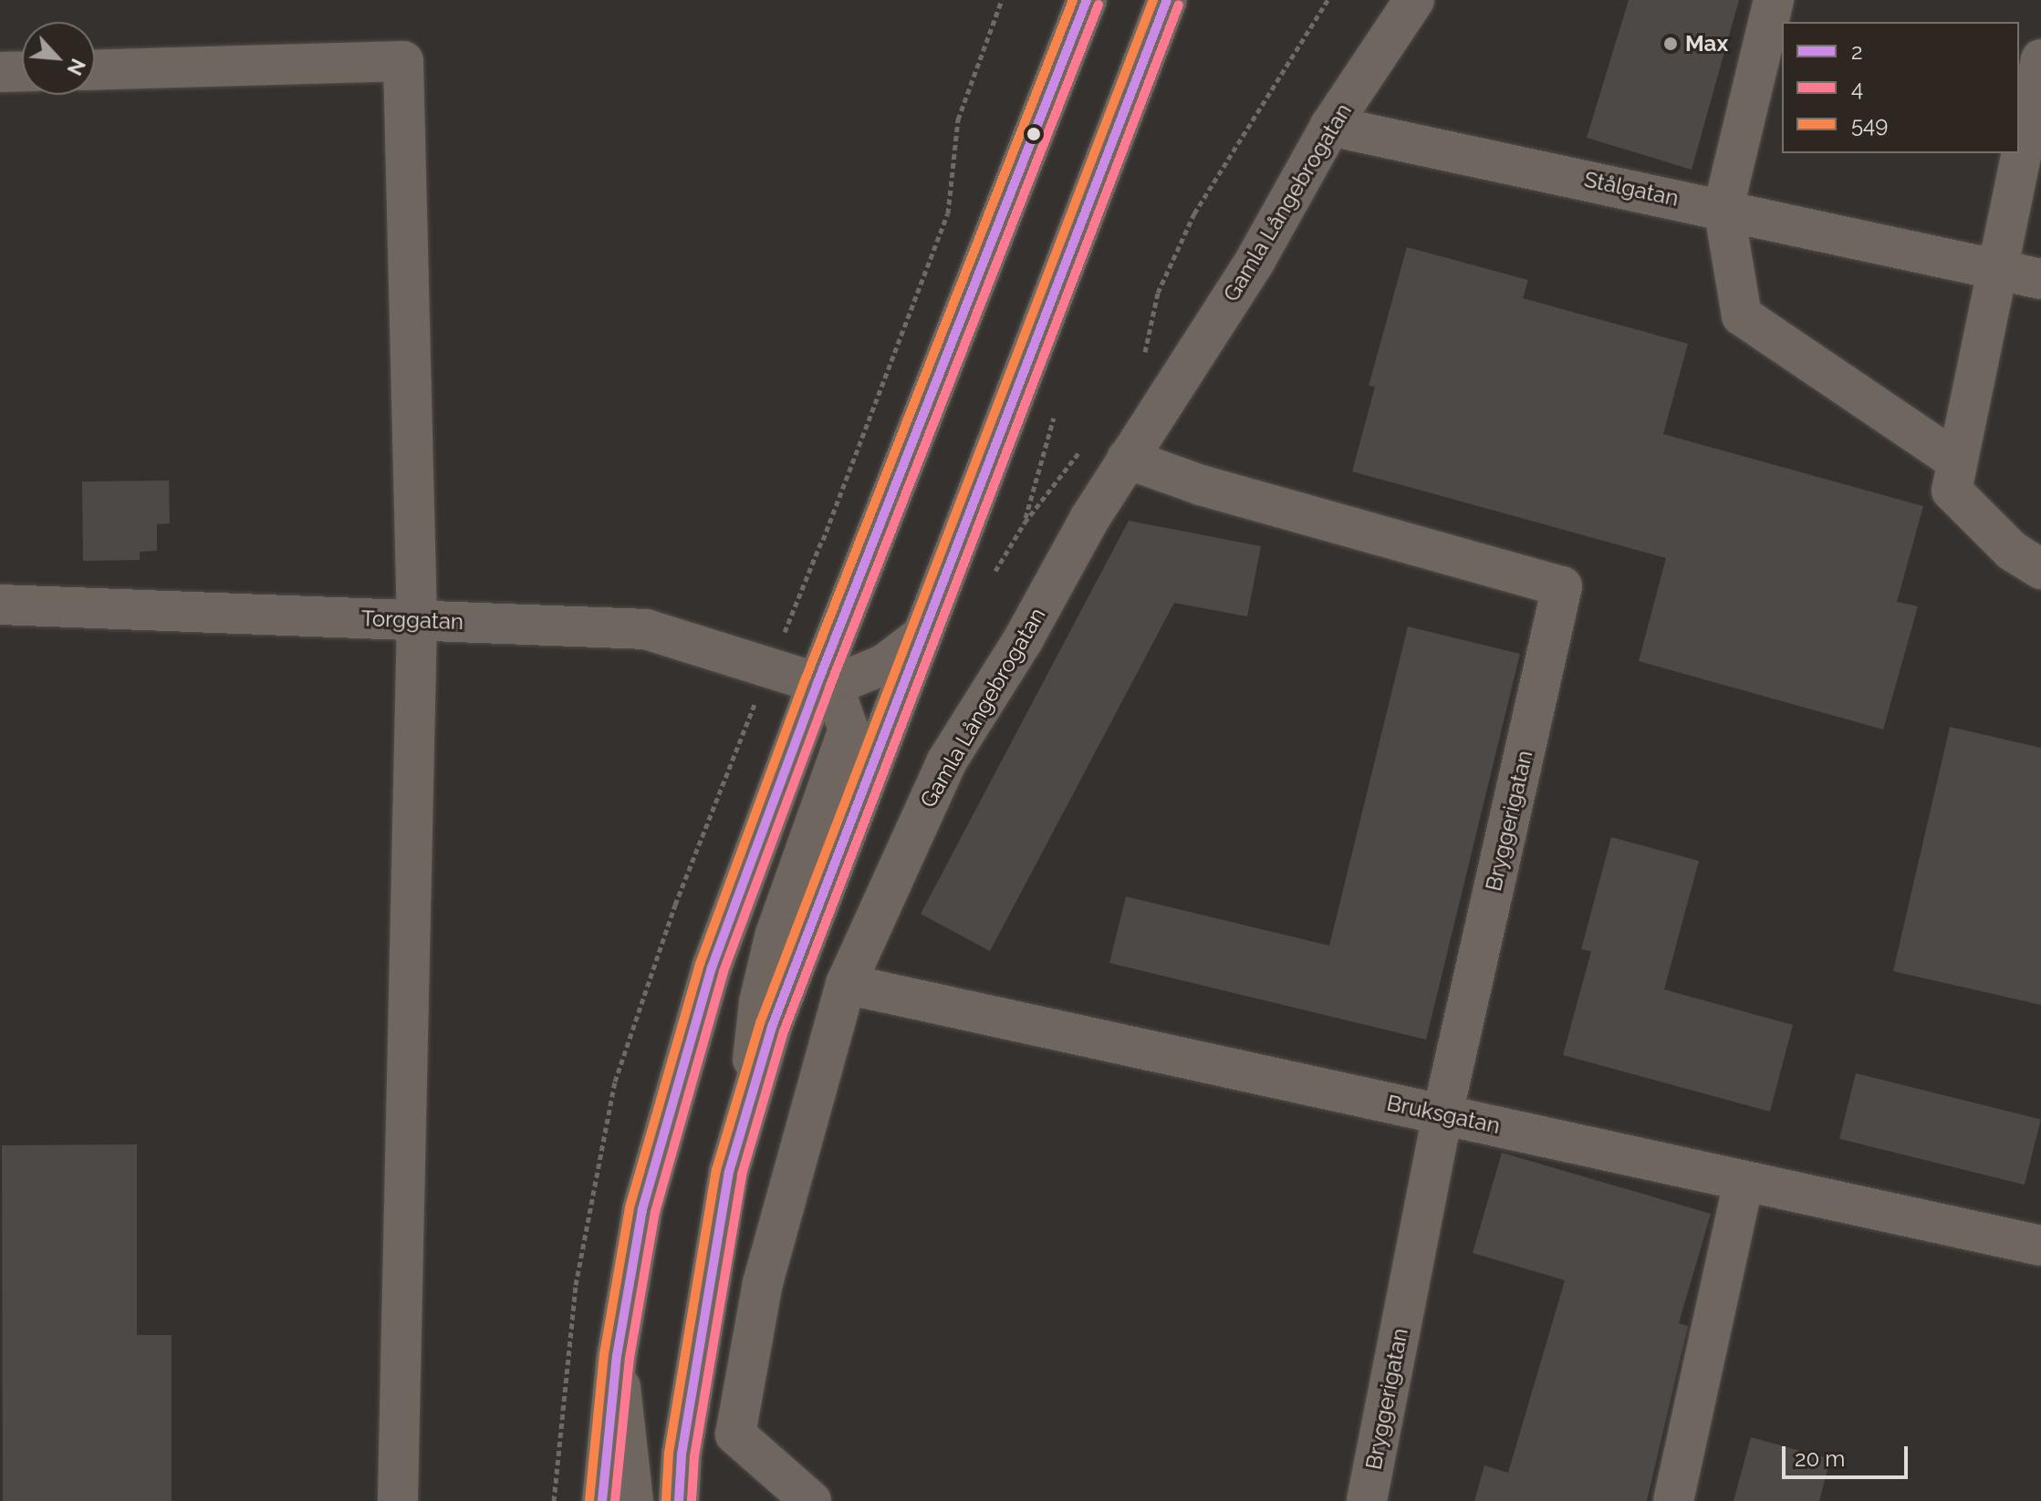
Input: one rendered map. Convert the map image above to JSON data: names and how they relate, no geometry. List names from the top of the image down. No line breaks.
{"streets":{"street":["Stålgatan","Gamla Långebrogatan","Torggatan","Bryggerigatan","Bruksgatan"]},"crossings":[["Stålgatan","Gamla Långebrogatan"],["Gamla Långebrogatan","Bryggerigatan"],["Gamla Långebrogatan","Bruksgatan"],["Bryggerigatan","Bruksgatan"]],"places":["Max"],"lines":["transit line 2","transit line 549","transit line 4"],"legend":["2","4","549"],"scale_bar":"20 m","north":"bottom right"}
